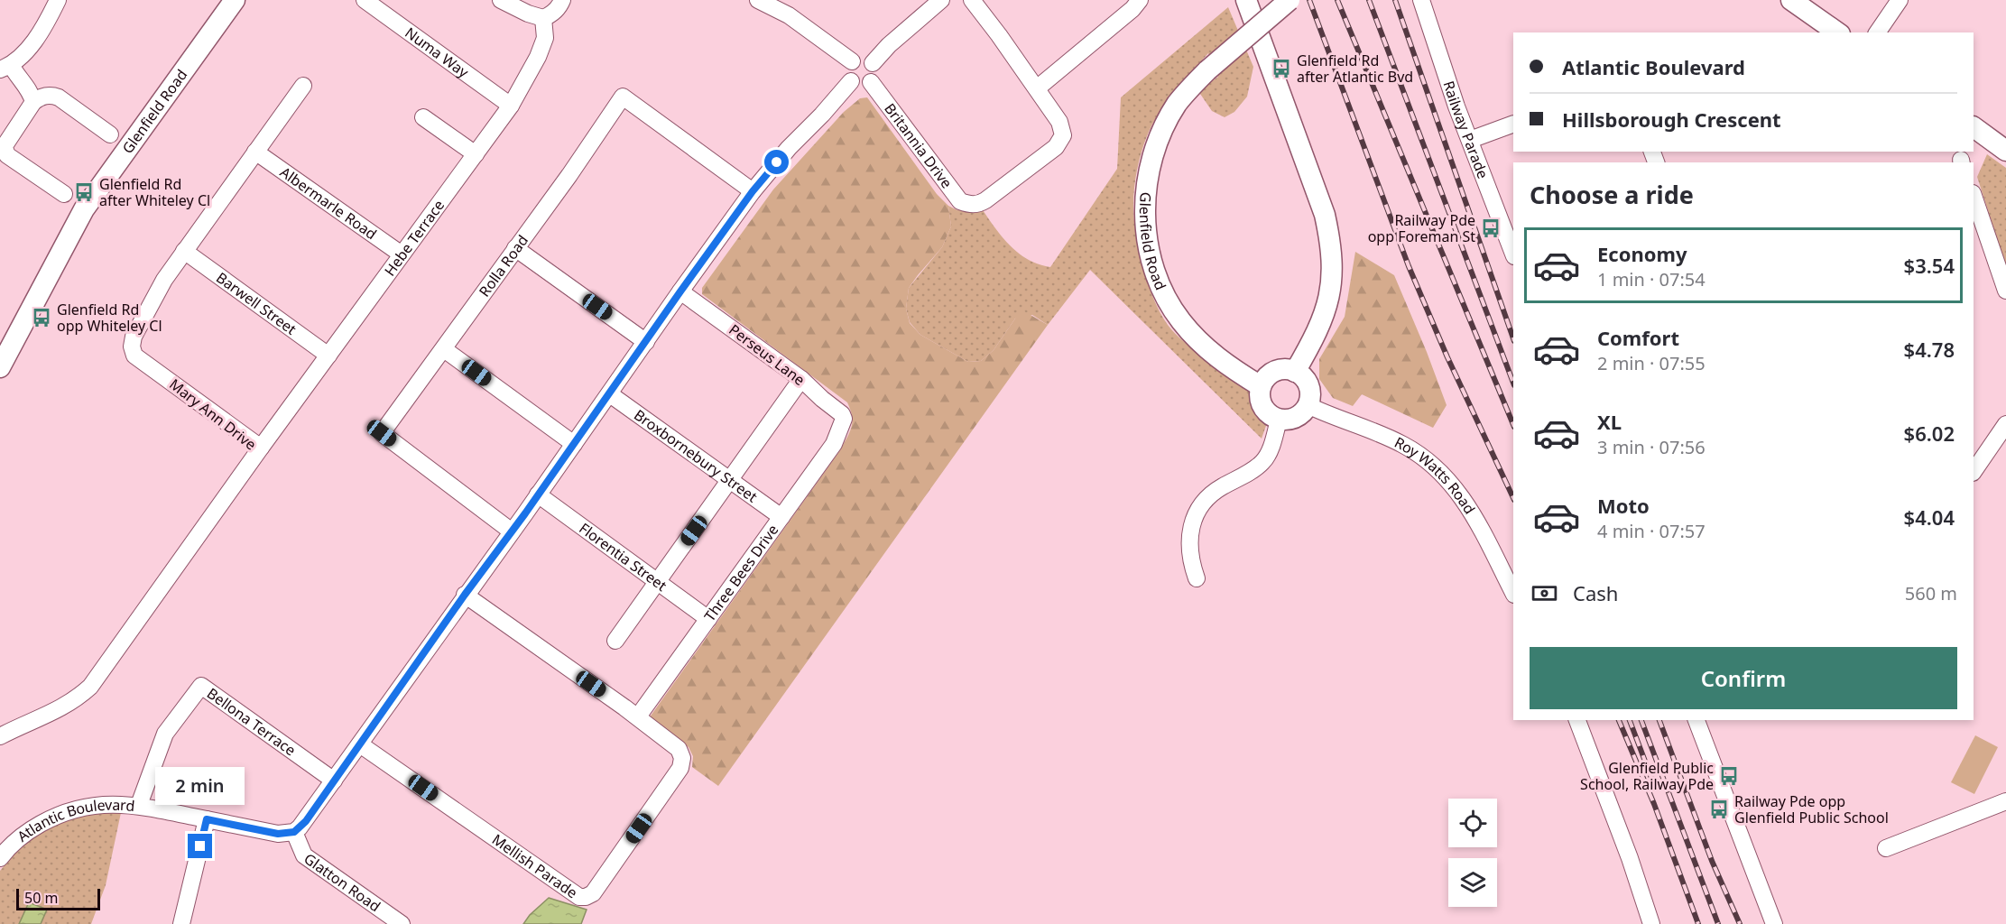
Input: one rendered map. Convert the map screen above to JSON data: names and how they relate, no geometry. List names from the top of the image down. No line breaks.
{"streets":{"main road":["Glenfield Road"],"street":["Numa Way","Railway Parade","Britannia Drive","Albermarle Road","Hebe Terrace","Rolla Road","Barwell Street","Perseus Lane","Mary Ann Drive","Broxbornebury Street","Roy Watts Road","Florentia Street","Three Bees Drive","Bellona Terrace","Atlantic Boulevard","Mellish Parade","Glatton Road"]},"crossings":[["Numa Way","Hebe Terrace"],["Glenfield Road","Roy Watts Road"],["Albermarle Road","Hebe Terrace"],["Albermarle Road","Mary Ann Drive"],["Hebe Terrace","Barwell Street"],["Hebe Terrace","Mary Ann Drive"],["Barwell Street","Mary Ann Drive"],["Perseus Lane","Three Bees Drive"],["Broxbornebury Street","Three Bees Drive"],["Florentia Street","Three Bees Drive"],["Three Bees Drive","Mellish Parade"],["Bellona Terrace","Atlantic Boulevard"],["Atlantic Boulevard","Glatton Road"]],"places":{"bus stop":["Glenfield Rd after Atlantic Bvd","Glenfield Rd after Whiteley Cl","Railway Pde opp Foreman St","Glenfield Rd opp Whiteley Cl","Glenfield Public School, Railway Pde","Railway Pde opp Glenfield Public School"]},"scale_bar":"50 m","page":{"banner":["Atlantic Boulevard","Hillsborough Crescent"],"heading":"Choose a ride","list":[{"name":"Economy","note":"1 min · 07:54","value":"$3.54"},{"name":"Comfort","note":"2 min · 07:55","value":"$4.78"},{"name":"XL","note":"3 min · 07:56","value":"$6.02"},{"name":"Moto","note":"4 min · 07:57","value":"$4.04"}],"pay":["Cash","560 m"],"buttons":"Confirm","bubble":"2 min","scale":"50 m"}}
